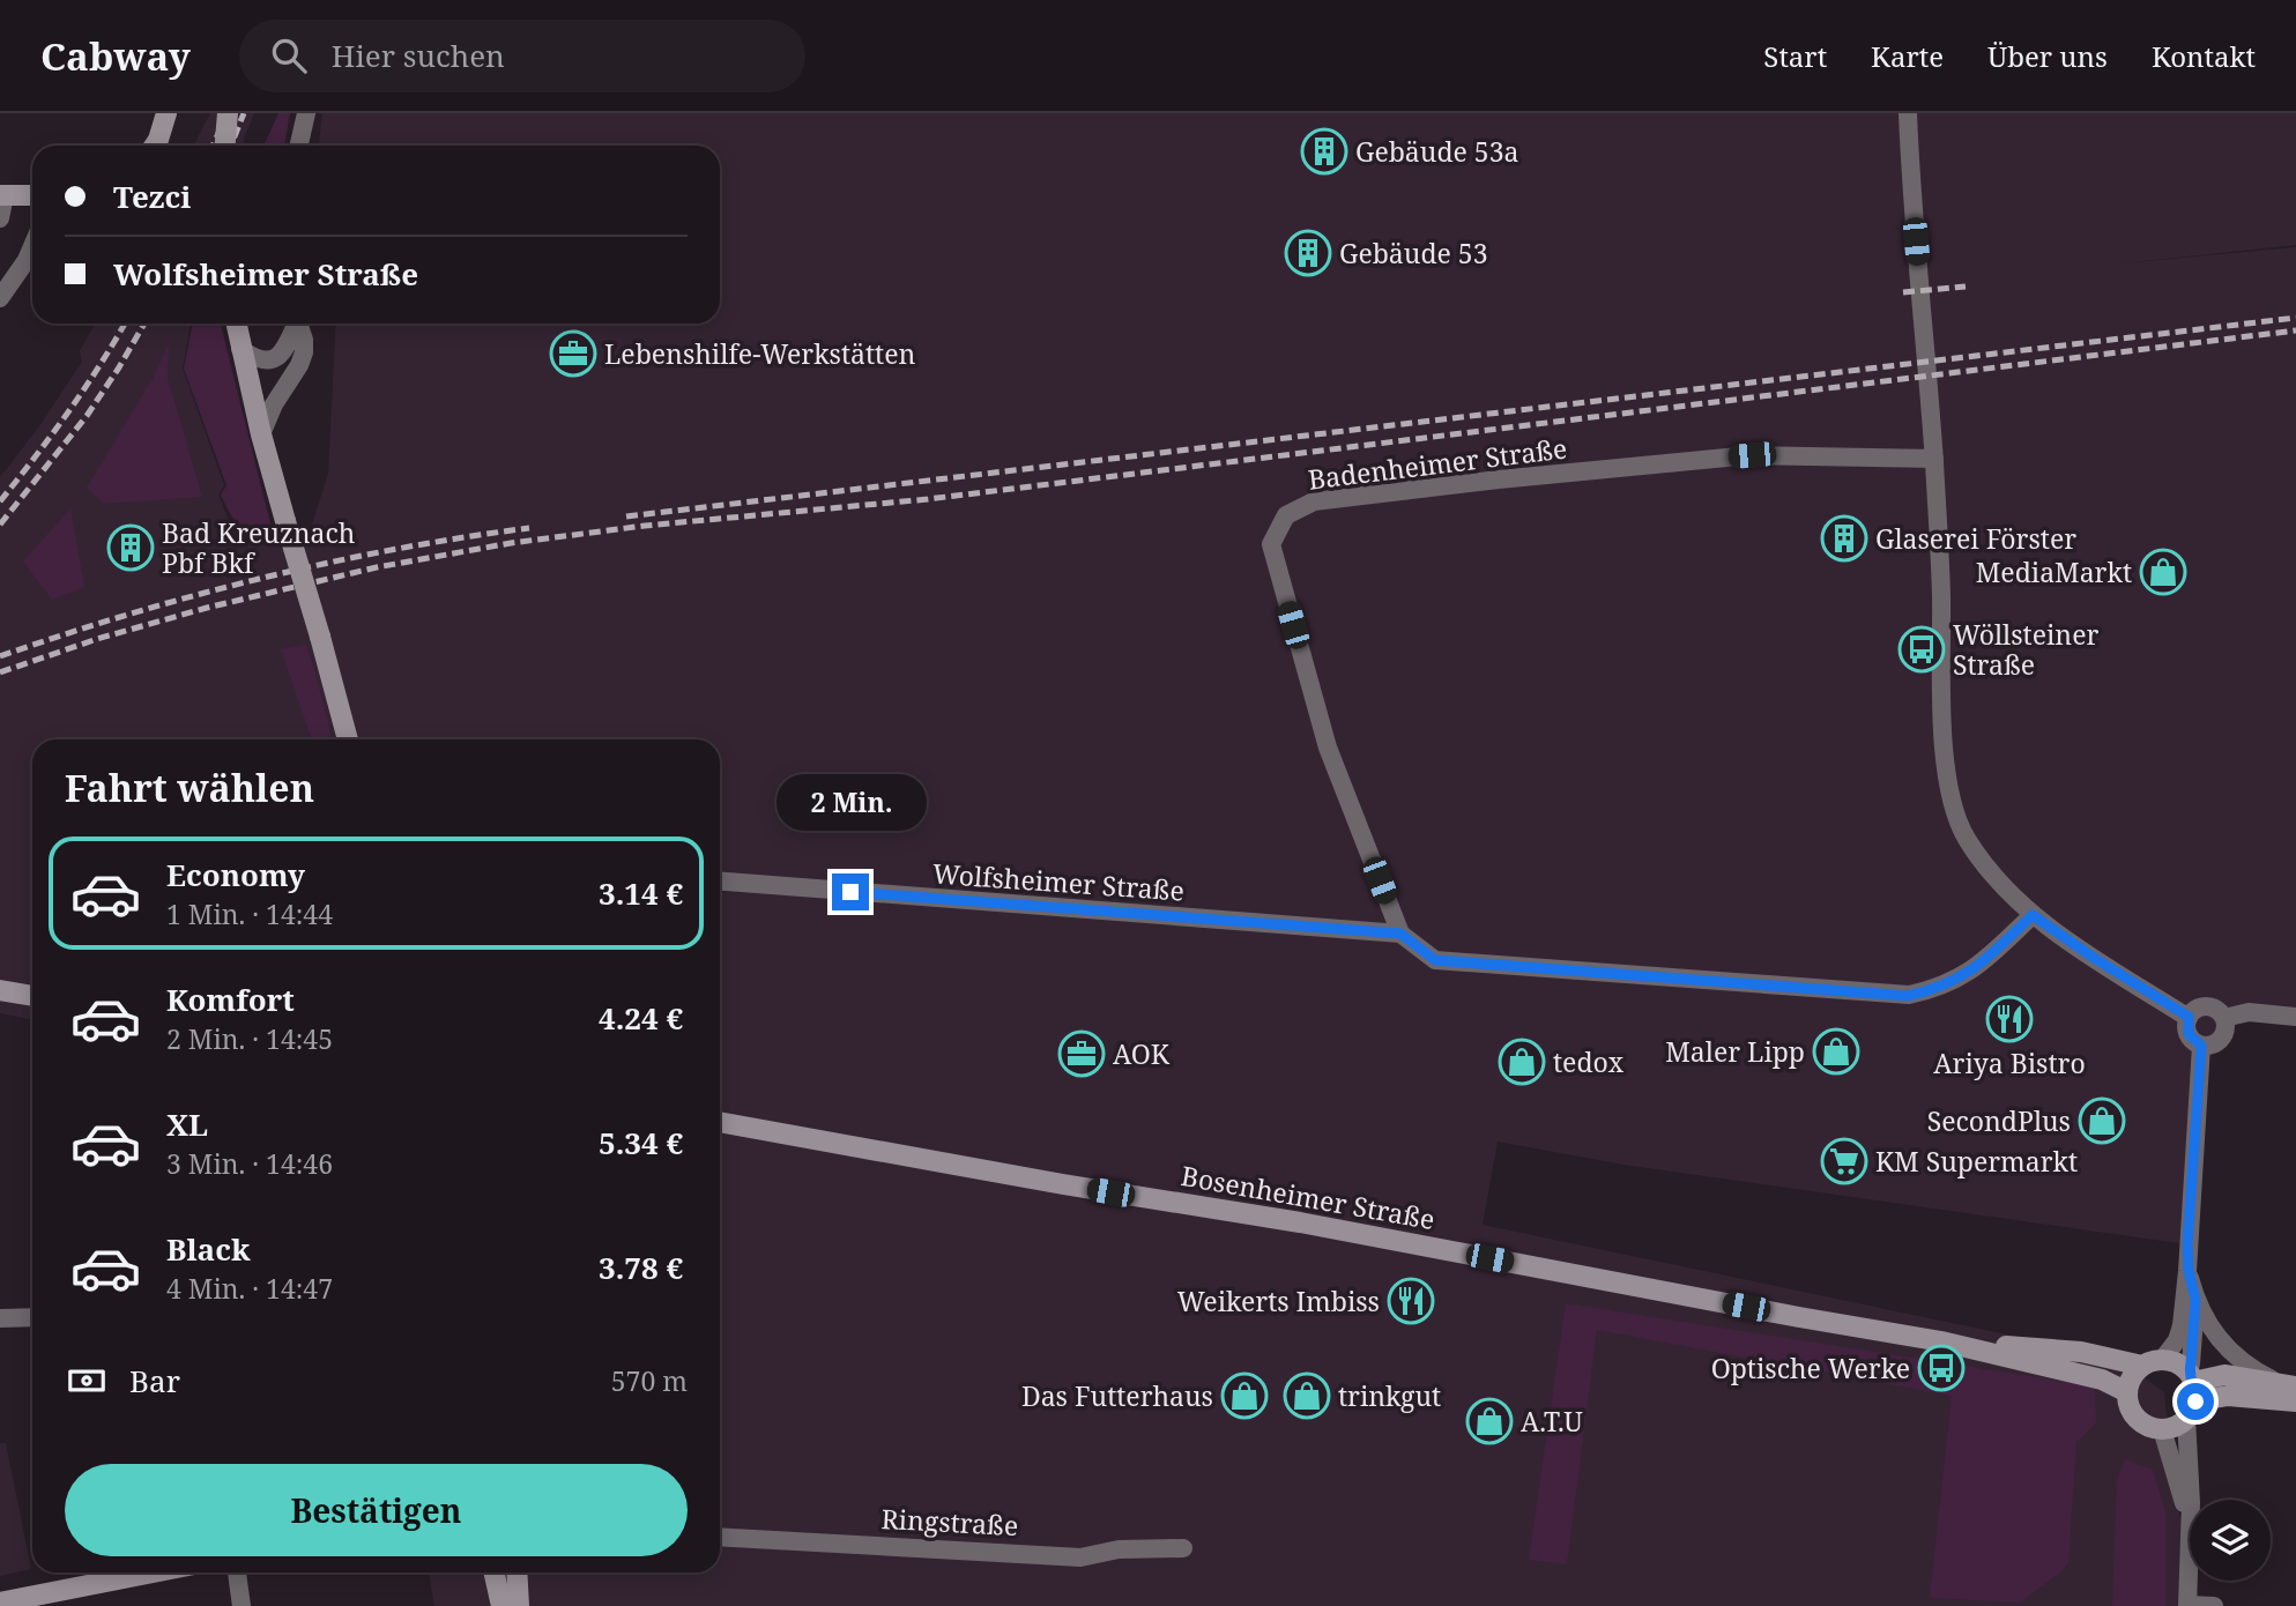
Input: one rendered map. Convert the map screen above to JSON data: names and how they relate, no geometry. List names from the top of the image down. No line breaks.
{"streets":{"street":["Badenheimer Straße","Wolfsheimer Straße","Bosenheimer Straße","Ringstraße"]},"crossings":[["Badenheimer Straße","Wolfsheimer Straße"]],"places":{"building":["Gebäude 53a","Gebäude 53","Glaserei Förster","Bad Kreuznach Pbf Bkf"],"office":["Lebenshilfe-Werkstätten","AOK"],"shop":["MediaMarkt","Maler Lipp","tedox","SecondPlus","Das Futterhaus","trinkgut","A.T.U"],"bus stop":["Wöllsteiner Straße","Optische Werke"],"restaurant":["Ariya Bistro","Weikerts Imbiss"],"supermarket":["KM Supermarkt"]},"page":{"header":"Cabway","search":"Hier suchen","nav":["Start","Karte","Über uns","Kontakt"],"banner":["Tezci","Wolfsheimer Straße"],"heading":"Fahrt wählen","bubble":"2 Min.","list":[{"name":"Economy","note":"1 Min. · 14:44","value":"3.14 €"},{"name":"Komfort","note":"2 Min. · 14:45","value":"4.24 €"},{"name":"XL","note":"3 Min. · 14:46","value":"5.34 €"},{"name":"Black","note":"4 Min. · 14:47","value":"3.78 €"}],"pay":["Bar","570 m"],"buttons":"Bestätigen"}}
